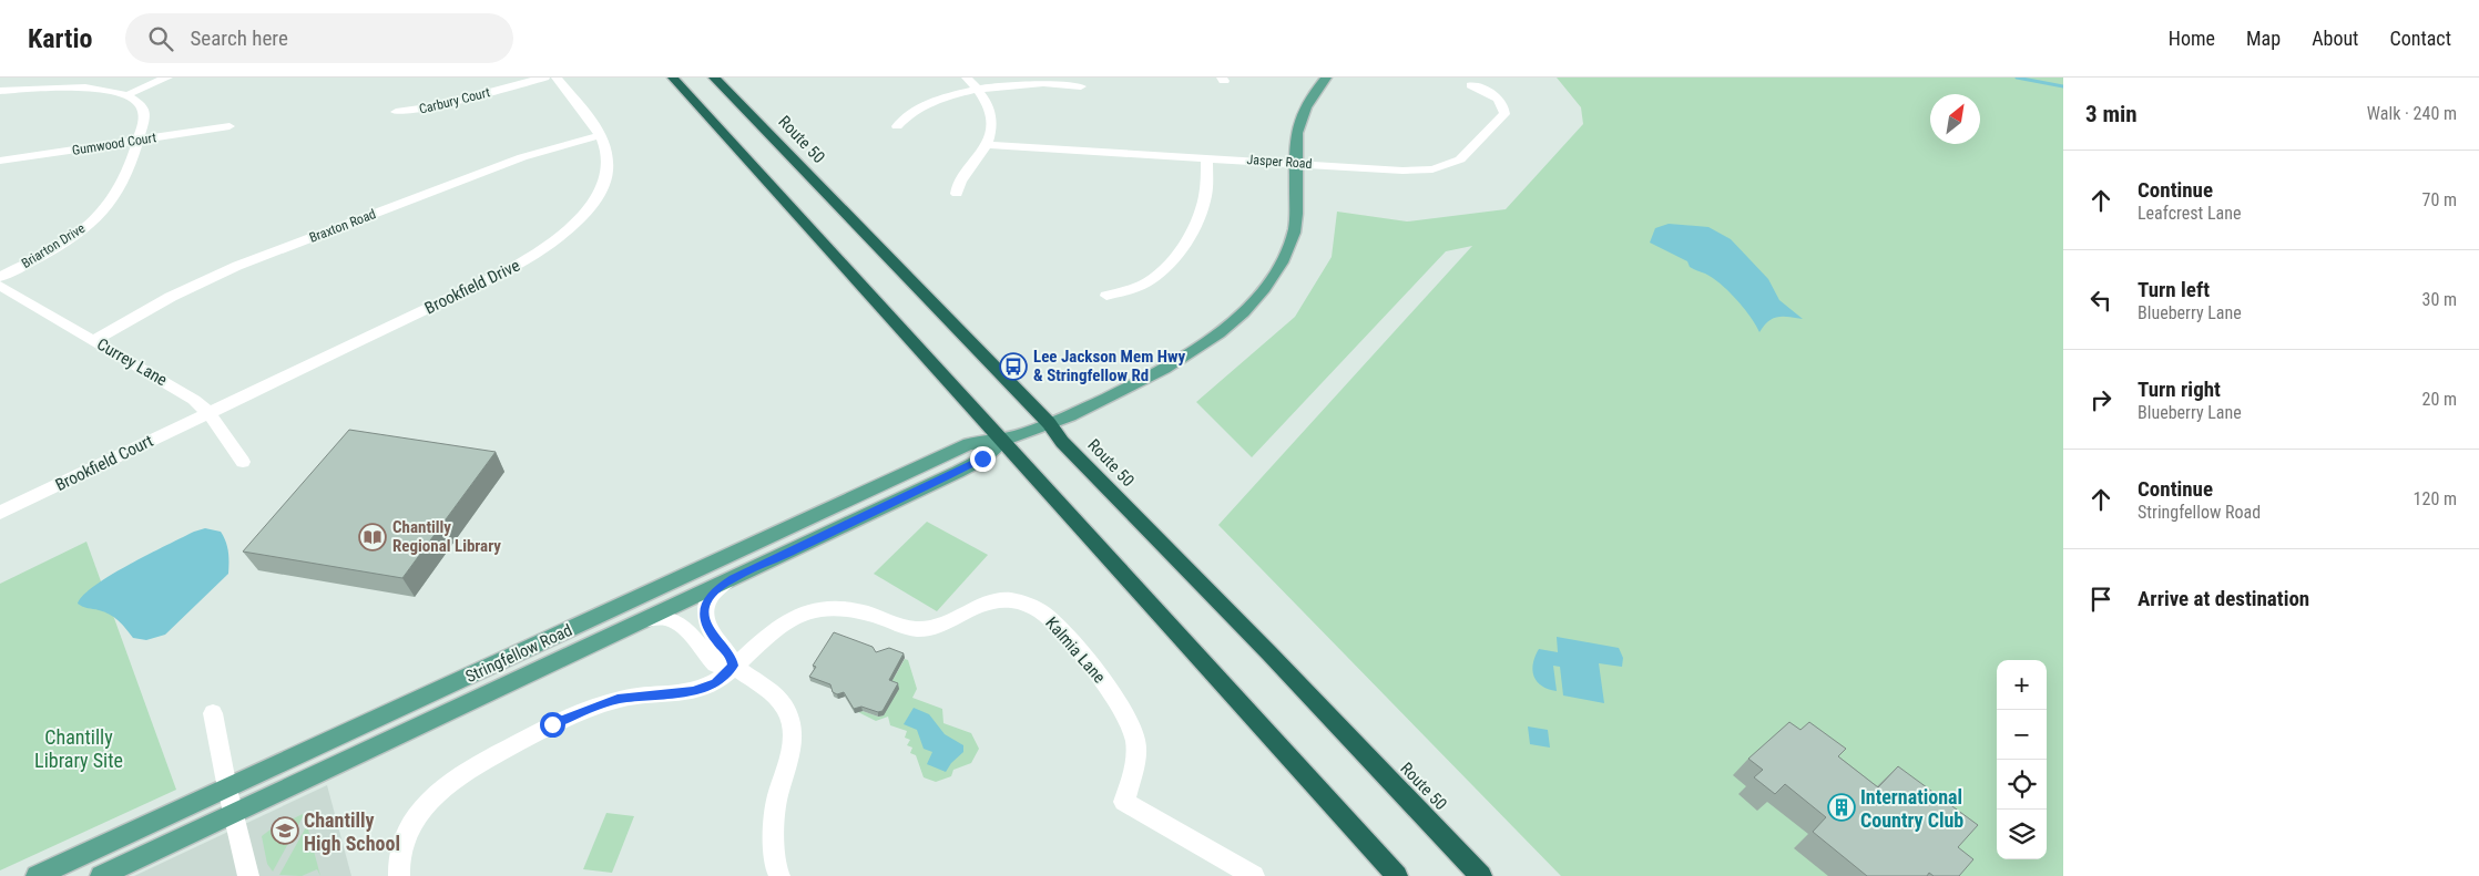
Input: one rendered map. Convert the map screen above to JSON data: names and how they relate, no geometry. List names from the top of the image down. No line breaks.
{"streets":{"highway":["Route 50"],"main road":["Stringfellow Road"],"street":["Carbury Court","Gumwood Court","Jasper Road","Braxton Road","Briarton Drive","Brookfield Drive","Currey Lane","Brookfield Court","Kalmia Lane"]},"crossings":[["Route 50","Stringfellow Road"],["Gumwood Court","Briarton Drive"],["Jasper Road","Stringfellow Road"],["Braxton Road","Brookfield Drive"],["Braxton Road","Currey Lane"],["Brookfield Drive","Currey Lane"],["Brookfield Drive","Brookfield Court"],["Currey Lane","Brookfield Court"]],"parks":["Chantilly Library Site"],"places":{"bus stop":["Lee Jackson Mem Hwy & Stringfellow Rd"],"library":["Chantilly Regional Library"],"building":["International Country Club"],"school or university":["Chantilly High School"]},"north":"top right","page":{"header":"Kartio","search":"Search here","nav":["Home","Map","About","Contact"],"heading":["3 min","Walk · 240 m"],"list":[["Continue","Leafcrest Lane","70 m"],["Turn left","Blueberry Lane","30 m"],["Turn right","Blueberry Lane","20 m"],["Continue","Stringfellow Road","120 m"],"Arrive at destination"],"map_buttons":["+","−"]}}
